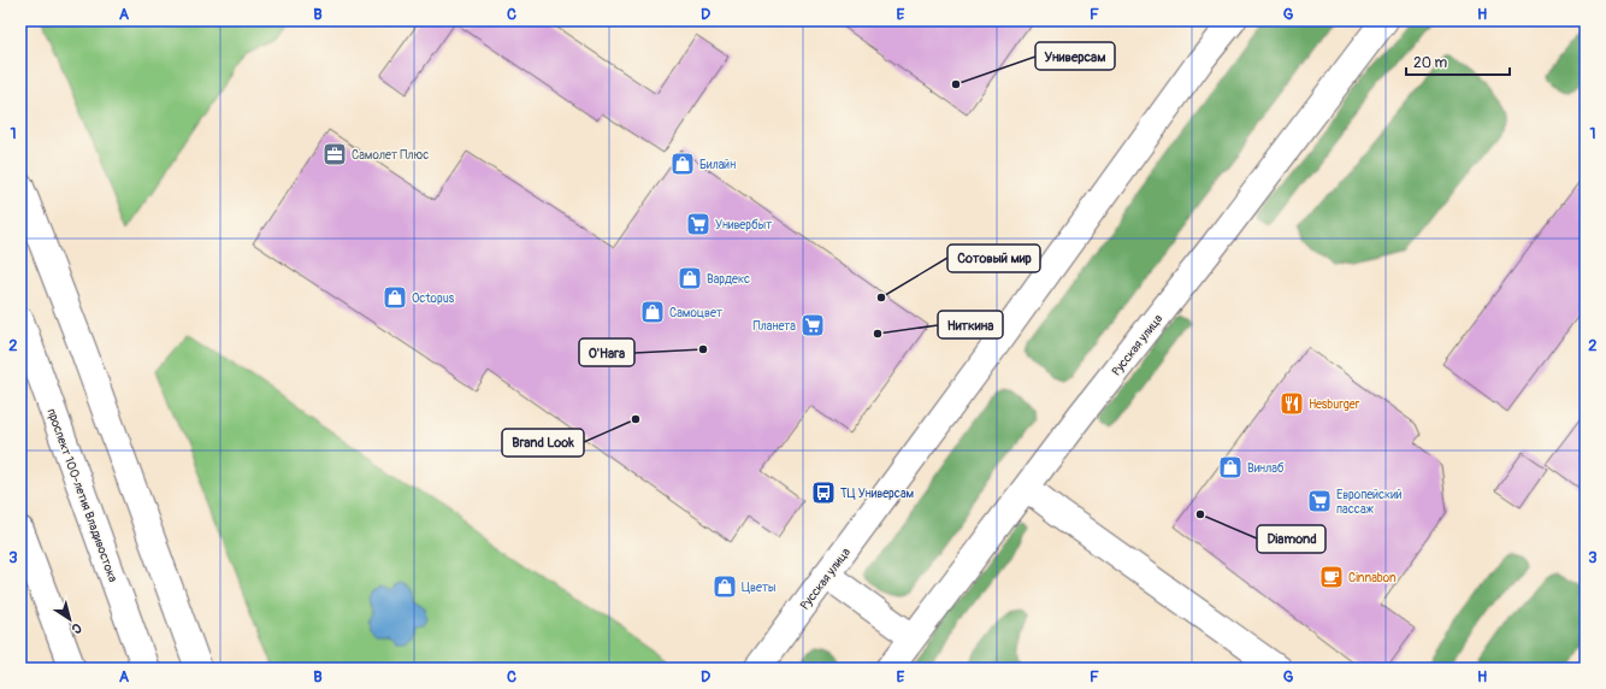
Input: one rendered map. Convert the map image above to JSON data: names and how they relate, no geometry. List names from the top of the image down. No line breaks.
{"streets":{"main road":["Русская улица","проспект 100-летия Владивостока"]},"places":{"other":["Универсам","Сотовый мир","Ниткина","O'Hara","Brand Look","Diamond"],"office":["Самолет Плюс"],"shop":["Билайн","Вардекс","Octopus","Самоцвет","Винлаб","Цветы"],"supermarket":["Универбыт","Планета","Европейский пассаж"],"restaurant":["Hesburger"],"bus stop":["ТЦ Универсам"],"cafe":["Cinnabon"]},"scale_bar":"20 m","north":"bottom right","grid":{"columns":["A","B","C","D","E","F","G","H"],"rows":["1","2","3"]}}
